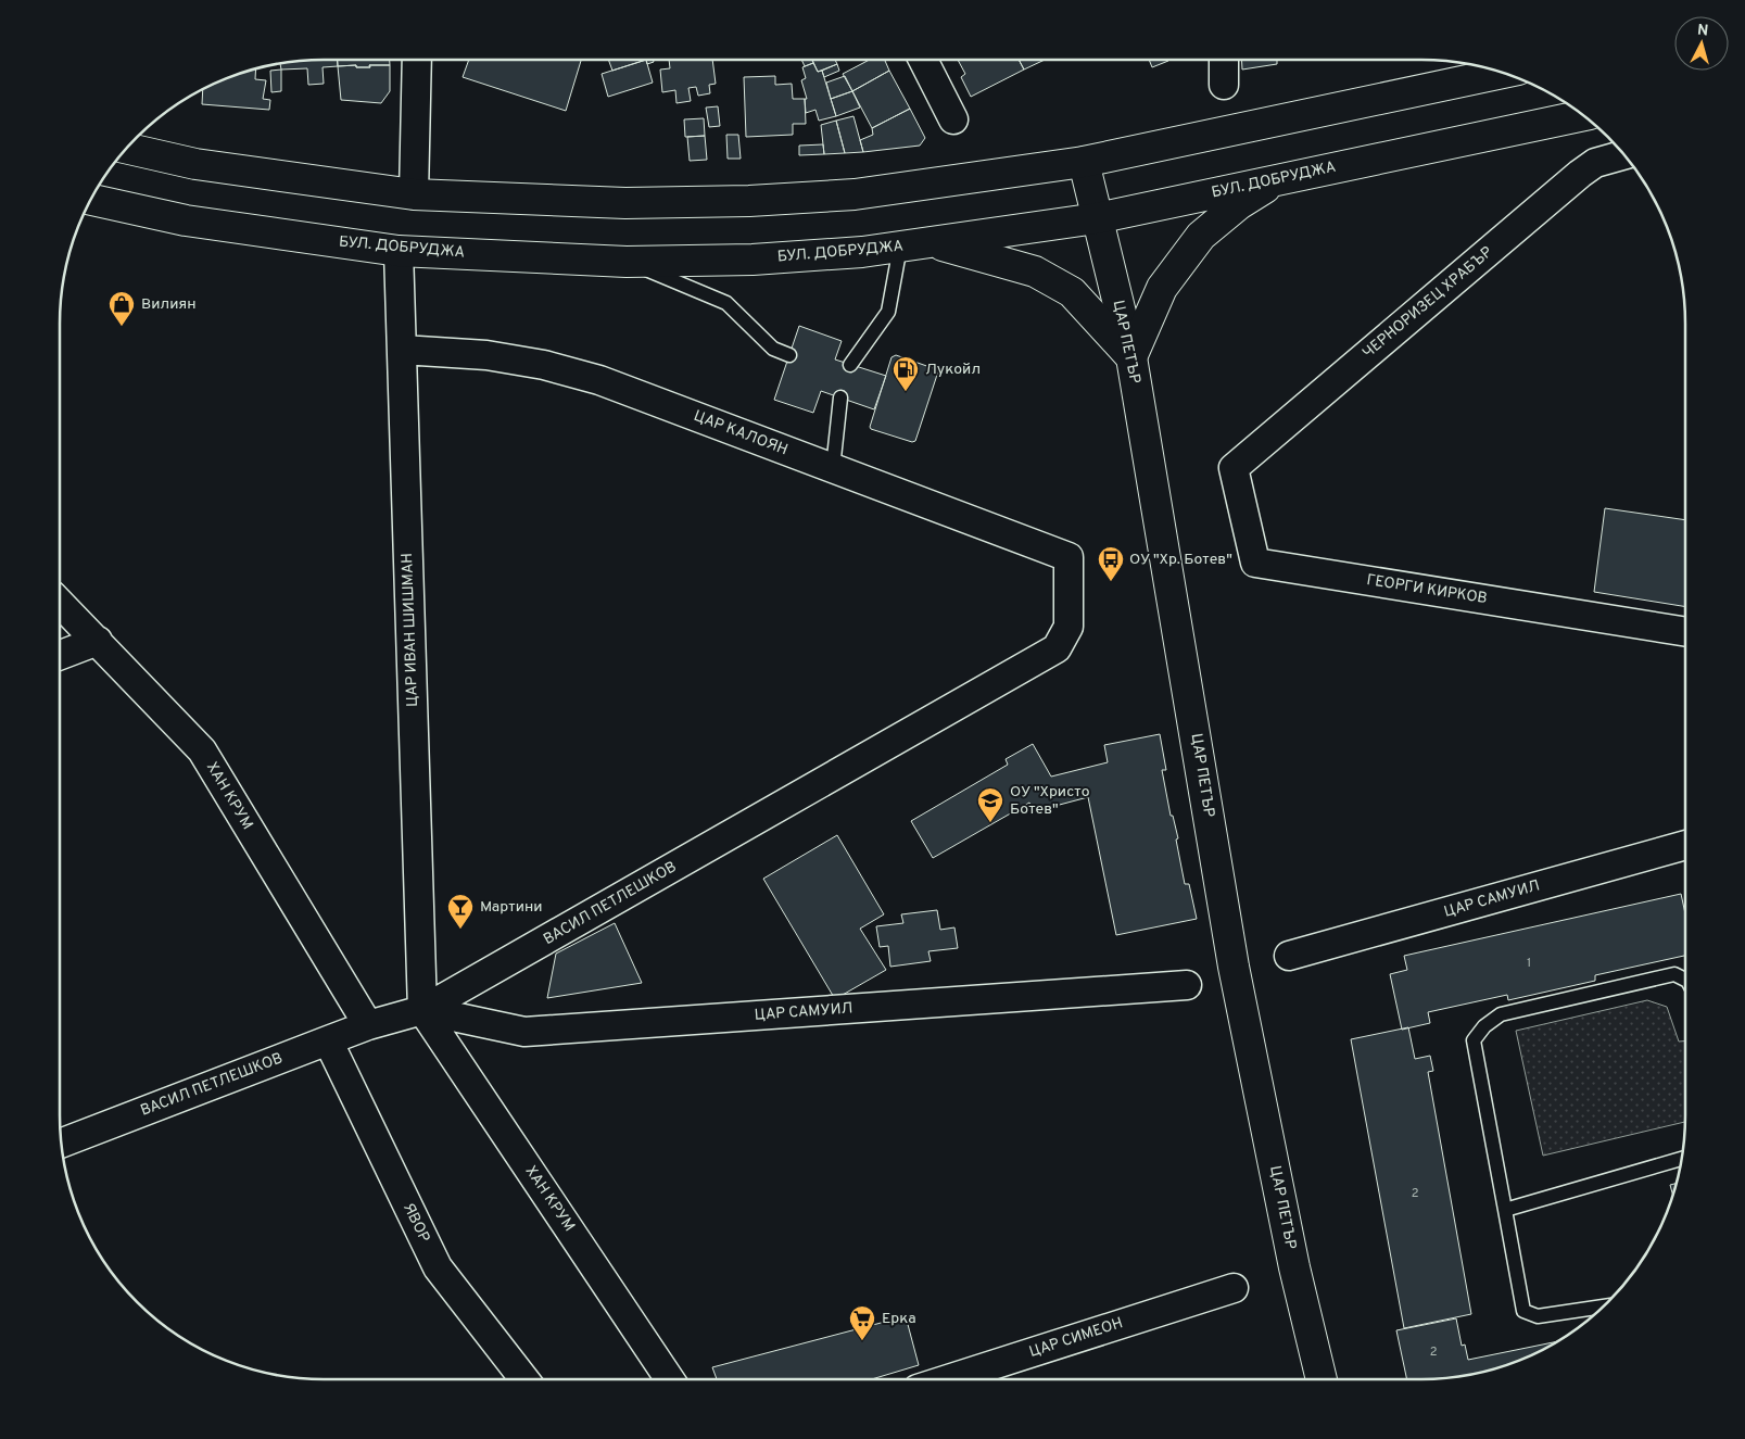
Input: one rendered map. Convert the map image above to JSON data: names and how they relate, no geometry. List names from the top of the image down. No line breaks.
{"streets":{"main road":["БУЛ. ДОБРУДЖА","ЦАР ПЕТЪР"],"street":["ЧЕРНОРИЗЕЦ ХРАБЪР","ЦАР КАЛОЯН","ГЕОРГИ КИРКОВ","ЦАР ИВАН ШИШМАН","ХАН КРУМ","ЦАР САМУИЛ","ВАСИЛ ПЕТЛЕШКОВ","ЯВОР","ЦАР СИМЕОН"]},"crossings":[["БУЛ. ДОБРУДЖА","ЦАР ПЕТЪР"],["БУЛ. ДОБРУДЖА","ЦАР ИВАН ШИШМАН"],["ЧЕРНОРИЗЕЦ ХРАБЪР","ГЕОРГИ КИРКОВ"],["ЦАР КАЛОЯН","ЦАР ИВАН ШИШМАН"],["ЦАР КАЛОЯН","ВАСИЛ ПЕТЛЕШКОВ"],["ЦАР ИВАН ШИШМАН","ХАН КРУМ"],["ЦАР ИВАН ШИШМАН","ЦАР САМУИЛ"],["ЦАР ИВАН ШИШМАН","ВАСИЛ ПЕТЛЕШКОВ"],["ХАН КРУМ","ЦАР САМУИЛ"],["ХАН КРУМ","ВАСИЛ ПЕТЛЕШКОВ"],["ЦАР САМУИЛ","ВАСИЛ ПЕТЛЕШКОВ"],["ВАСИЛ ПЕТЛЕШКОВ","ЯВОР"]],"places":{"shop":["Вилиян"],"fuel station":["Лукойл"],"bus stop":["ОУ \"Хр. Ботев\""],"school or university":["ОУ \"Христо Ботев\""],"bar":["Мартини"],"supermarket":["Ерка"]},"house_numbers":["1","2","2"],"north":"top"}
